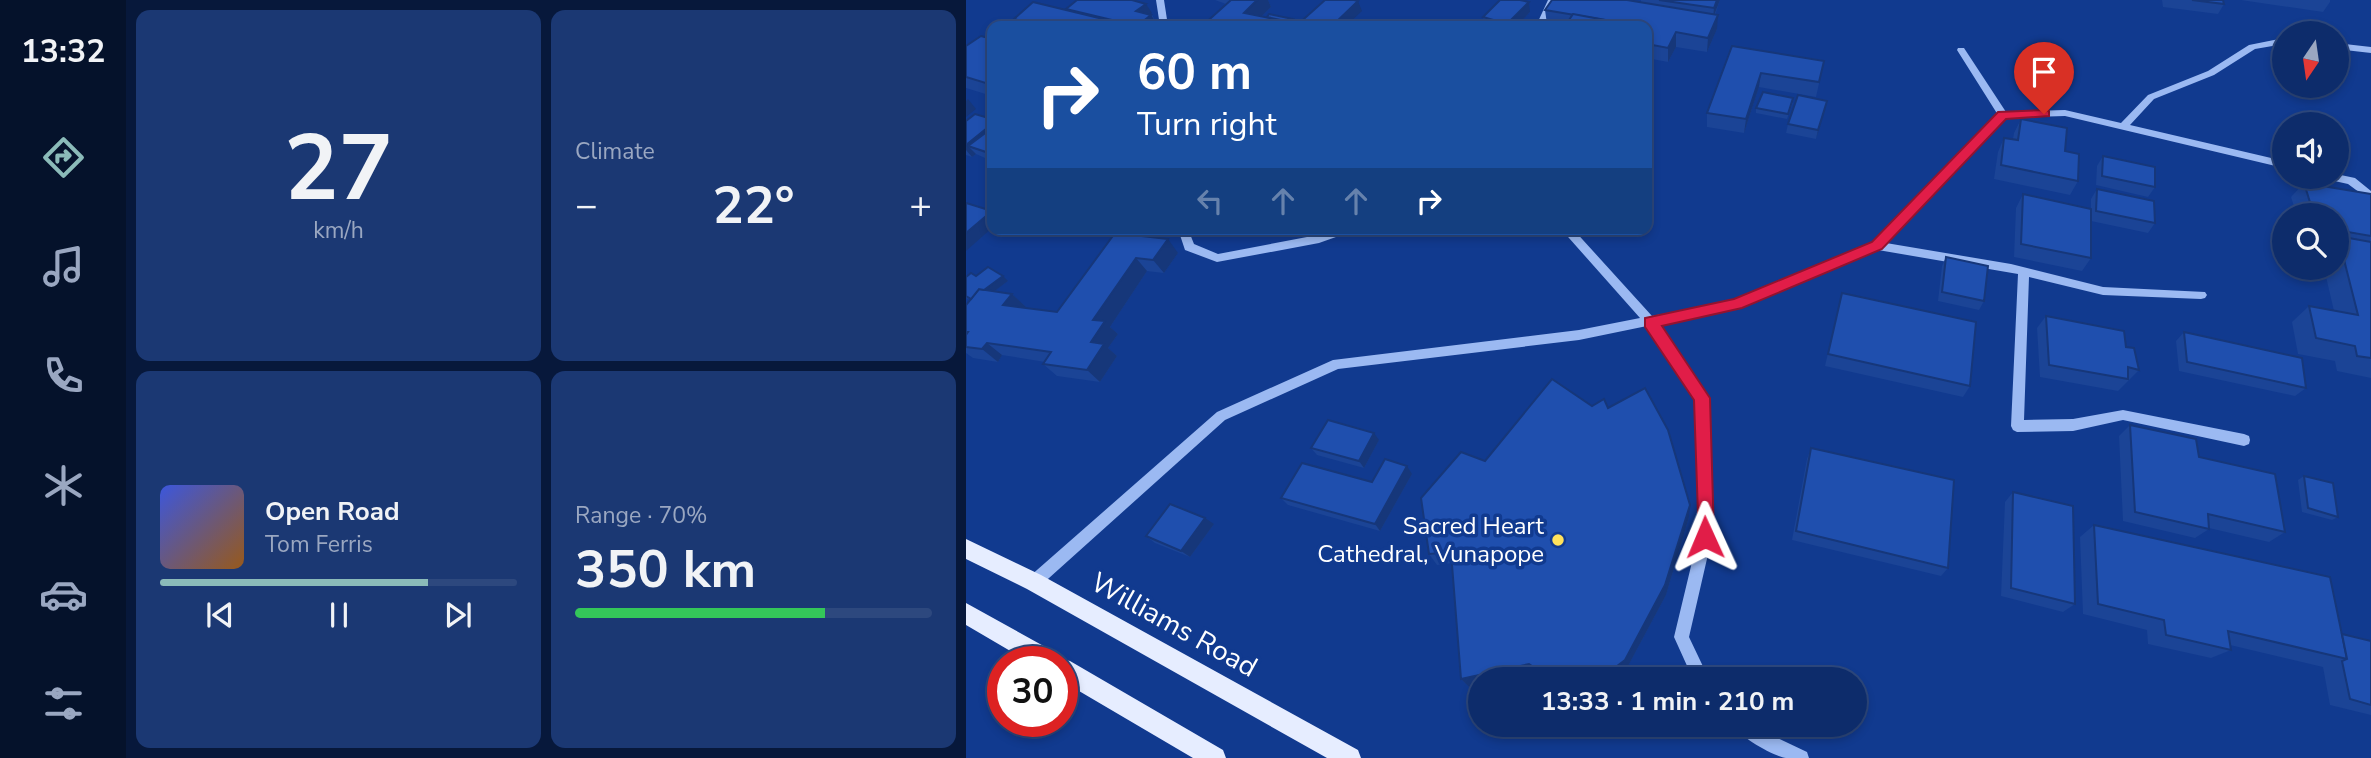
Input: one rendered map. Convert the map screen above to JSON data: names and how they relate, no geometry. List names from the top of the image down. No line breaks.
{"streets":{"main road":["Williams Road"]},"places":["Sacred Heart Cathedral, Vunapope"],"north":"bottom","page":{"tabs":"13:32","tile":[["27","km/h"],"Climate",["Range · 70%","350 km"]],"turn":["60 m","Turn right"],"heat":["−","22°","+"],"song":["Open Road","Tom Ferris"],"limit":"30","trip":"13:33 · 1 min · 210 m"}}
